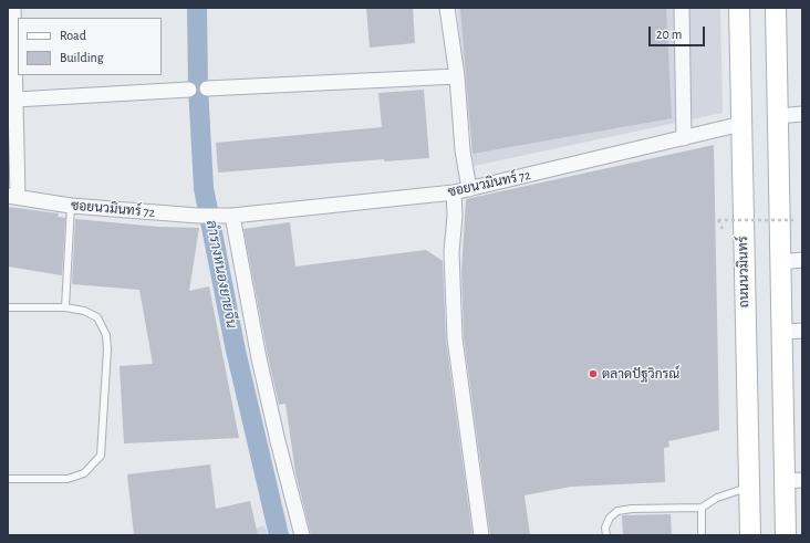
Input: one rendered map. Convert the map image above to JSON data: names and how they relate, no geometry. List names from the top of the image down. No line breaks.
{"streets":{"main road":["ถนนนวมินทร์"],"street":["ซอยนวมินทร์ 72"]},"crossings":[["ซอยนวมินทร์ 72","ถนนนวมินทร์"]],"water":["ลำรางหนองยายจีน"],"places":["ตลาดปัฐวิกรณ์"],"legend":["Road","Building"],"scale_bar":"20 m"}
